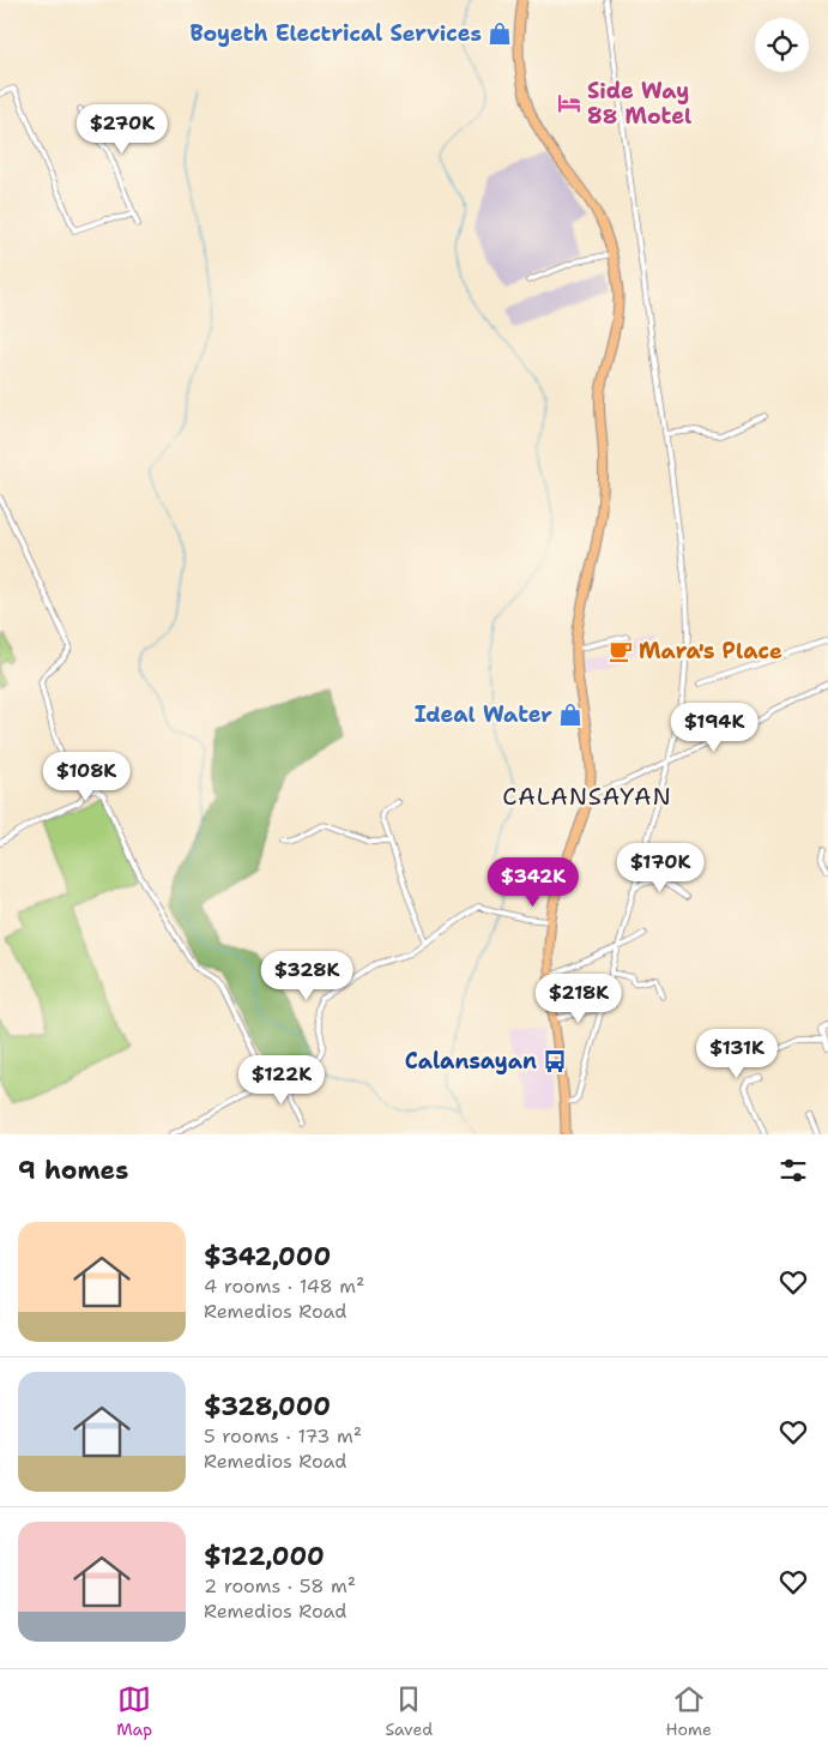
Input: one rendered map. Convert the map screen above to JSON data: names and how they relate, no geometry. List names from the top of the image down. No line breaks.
{"districts":["CALANSAYAN"],"places":{"shop":["Boyeth Electrical Services","Ideal Water"],"hotel":["Side Way 88 Motel"],"cafe":["Mara's Place"],"bus stop":["Calansayan"]},"page":{"price":["$270K","$194K","$108K","$170K","$342K","$328K","$218K","$131K","$122K"],"heading":"9 homes","list":[{"name":"$342,000","note":"4 rooms · 148 m² · Remedios Road"},{"name":"$328,000","note":"5 rooms · 173 m² · Remedios Road"},{"name":"$122,000","note":"2 rooms · 58 m² · Remedios Road"}],"tabs":["Map","Saved","Home"]}}
